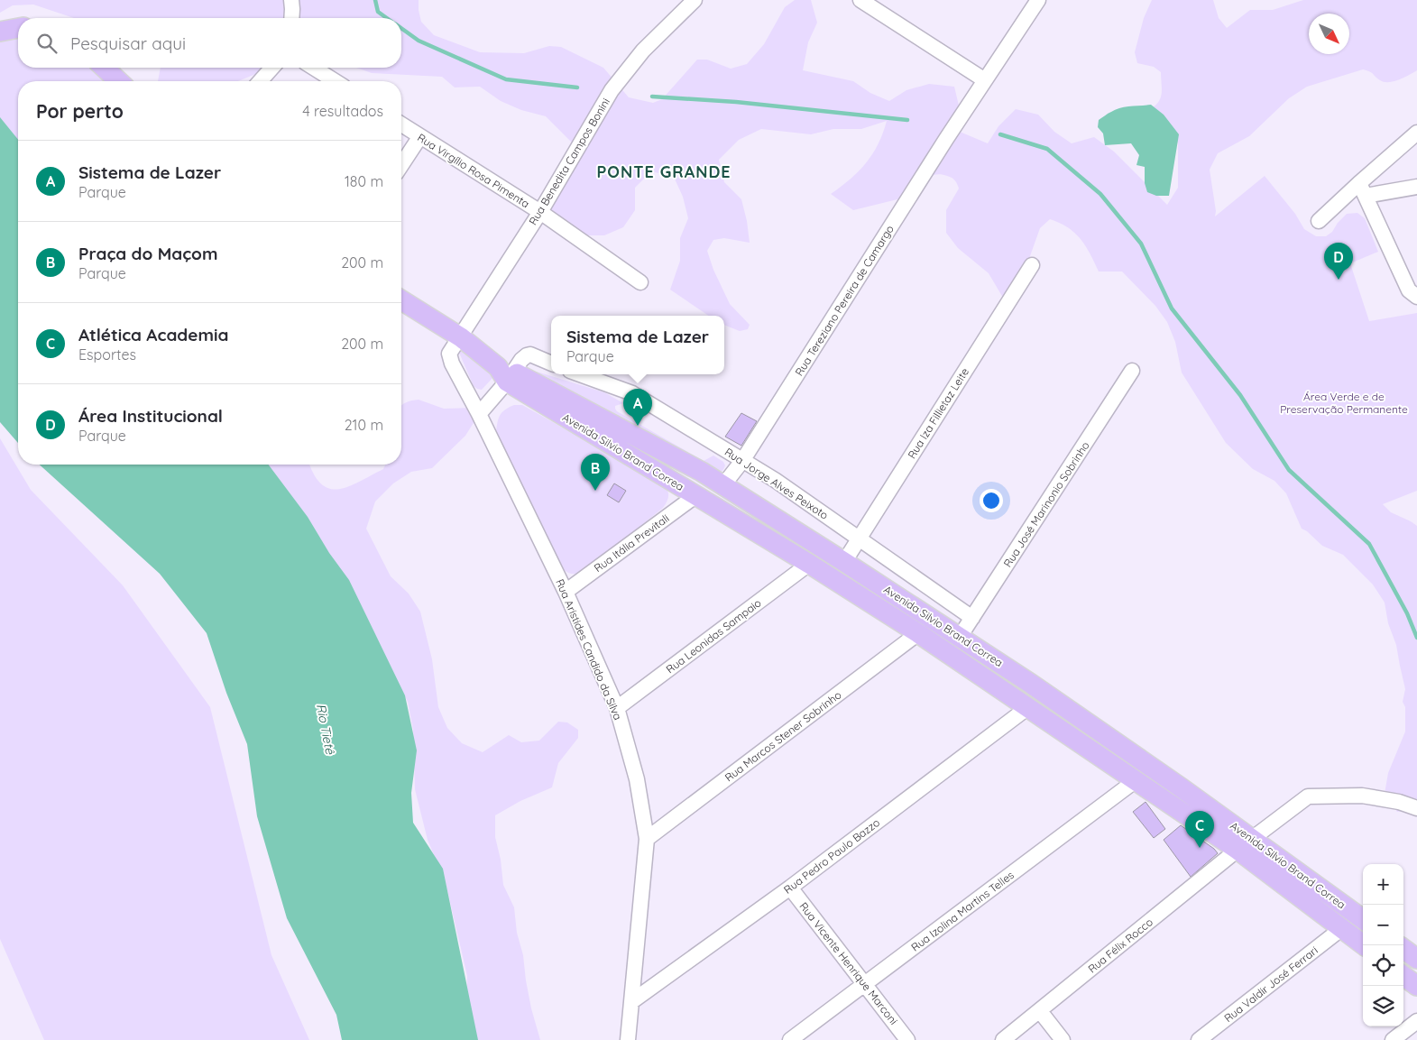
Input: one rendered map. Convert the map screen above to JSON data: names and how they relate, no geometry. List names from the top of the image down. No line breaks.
{"streets":{"main road":["Avenida Silvio Brand Correa"],"street":["Rua Benedita Campos Bonini","Rua Virgílio Rosa Pimenta","Rua Tereziano Pereira de Camargo","Rua Iza Fillietaz Leite","Rua Jorge Alves Peixoto","Rua José Marinonio Sobrinho","Rua Itália Previtali","Rua Leonidas Sampaio","Rua Aristides Candido da Silva","Rua Marcos Stener Sobrinho","Rua Pedro Paulo Bazzo","Rua Izolina Martins Telles","Rua Félix Rocco","Rua Vicente Henrique Marconi","Rua Valdir José Ferrari"]},"crossings":[["Rua Benedita Campos Bonini","Rua Virgílio Rosa Pimenta"],["Rua Benedita Campos Bonini","Rua Aristides Candido da Silva"],["Rua Tereziano Pereira de Camargo","Avenida Silvio Brand Correa"],["Rua Tereziano Pereira de Camargo","Rua Jorge Alves Peixoto"],["Rua Iza Fillietaz Leite","Avenida Silvio Brand Correa"],["Rua Iza Fillietaz Leite","Rua Jorge Alves Peixoto"],["Avenida Silvio Brand Correa","Rua José Marinonio Sobrinho"],["Avenida Silvio Brand Correa","Rua Itália Previtali"],["Avenida Silvio Brand Correa","Rua Leonidas Sampaio"],["Avenida Silvio Brand Correa","Rua Marcos Stener Sobrinho"],["Avenida Silvio Brand Correa","Rua Pedro Paulo Bazzo"],["Avenida Silvio Brand Correa","Rua Izolina Martins Telles"],["Avenida Silvio Brand Correa","Rua Félix Rocco"],["Avenida Silvio Brand Correa","Rua Valdir José Ferrari"],["Rua Jorge Alves Peixoto","Rua José Marinonio Sobrinho"],["Rua Itália Previtali","Rua Aristides Candido da Silva"],["Rua Leonidas Sampaio","Rua Aristides Candido da Silva"],["Rua Aristides Candido da Silva","Rua Marcos Stener Sobrinho"],["Rua Aristides Candido da Silva","Rua Pedro Paulo Bazzo"],["Rua Pedro Paulo Bazzo","Rua Vicente Henrique Marconi"],["Rua Izolina Martins Telles","Rua Vicente Henrique Marconi"]],"districts":["PONTE GRANDE"],"water":["Rio Tietê"],"parks":["Área Verde e de Preservação Permanente"],"north":"bottom right","page":{"search":"Pesquisar aqui","heading":["Por perto","4 resultados"],"list":[{"mark":"A","name":"Sistema de Lazer","note":"Parque","value":"180 m"},{"mark":"B","name":"Praça do Maçom","note":"Parque","value":"200 m"},{"mark":"C","name":"Atlética Academia","note":"Esportes","value":"200 m"},{"mark":"D","name":"Área Institucional","note":"Parque","value":"210 m"}],"pins":["D","A","B","C"],"popup":["Sistema de Lazer","Parque"],"map_buttons":["+","−"]}}
